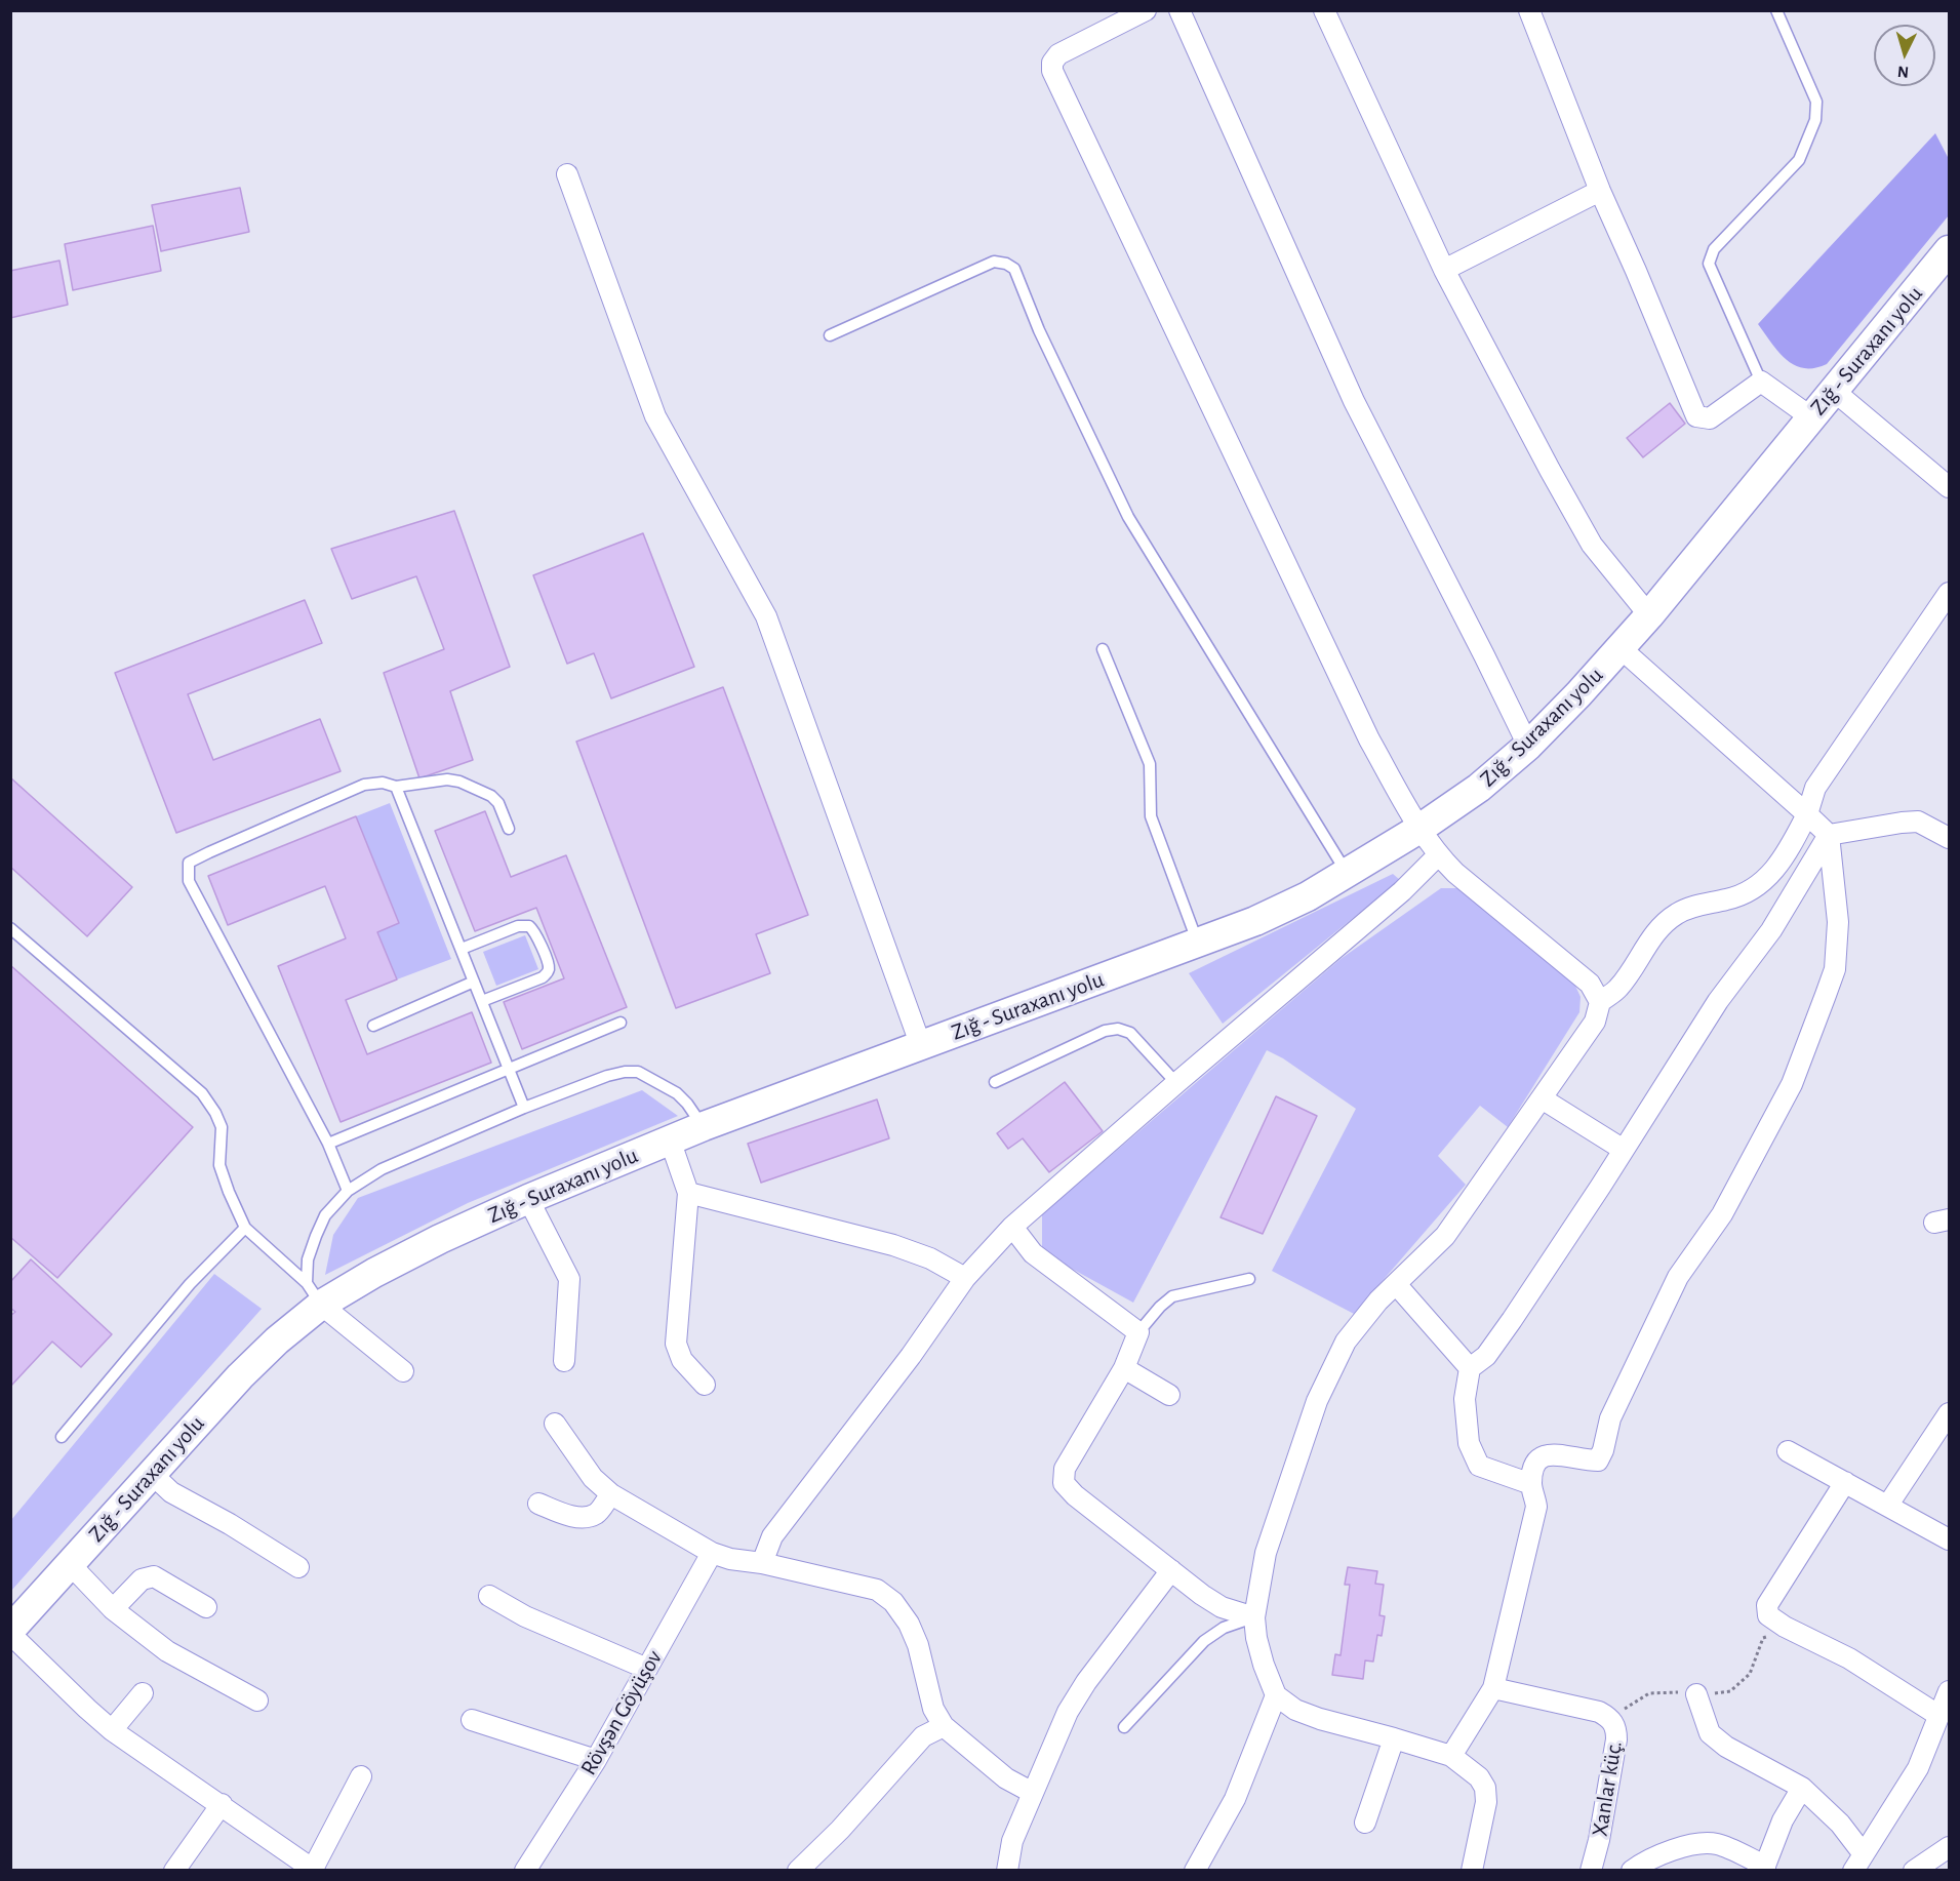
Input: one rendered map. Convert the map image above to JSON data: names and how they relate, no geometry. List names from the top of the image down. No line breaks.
{"streets":{"main road":["Zığ - Suraxanı yolu"],"street":["Rövşən Göyüşov","Xanlar küç."]},"north":"bottom"}
